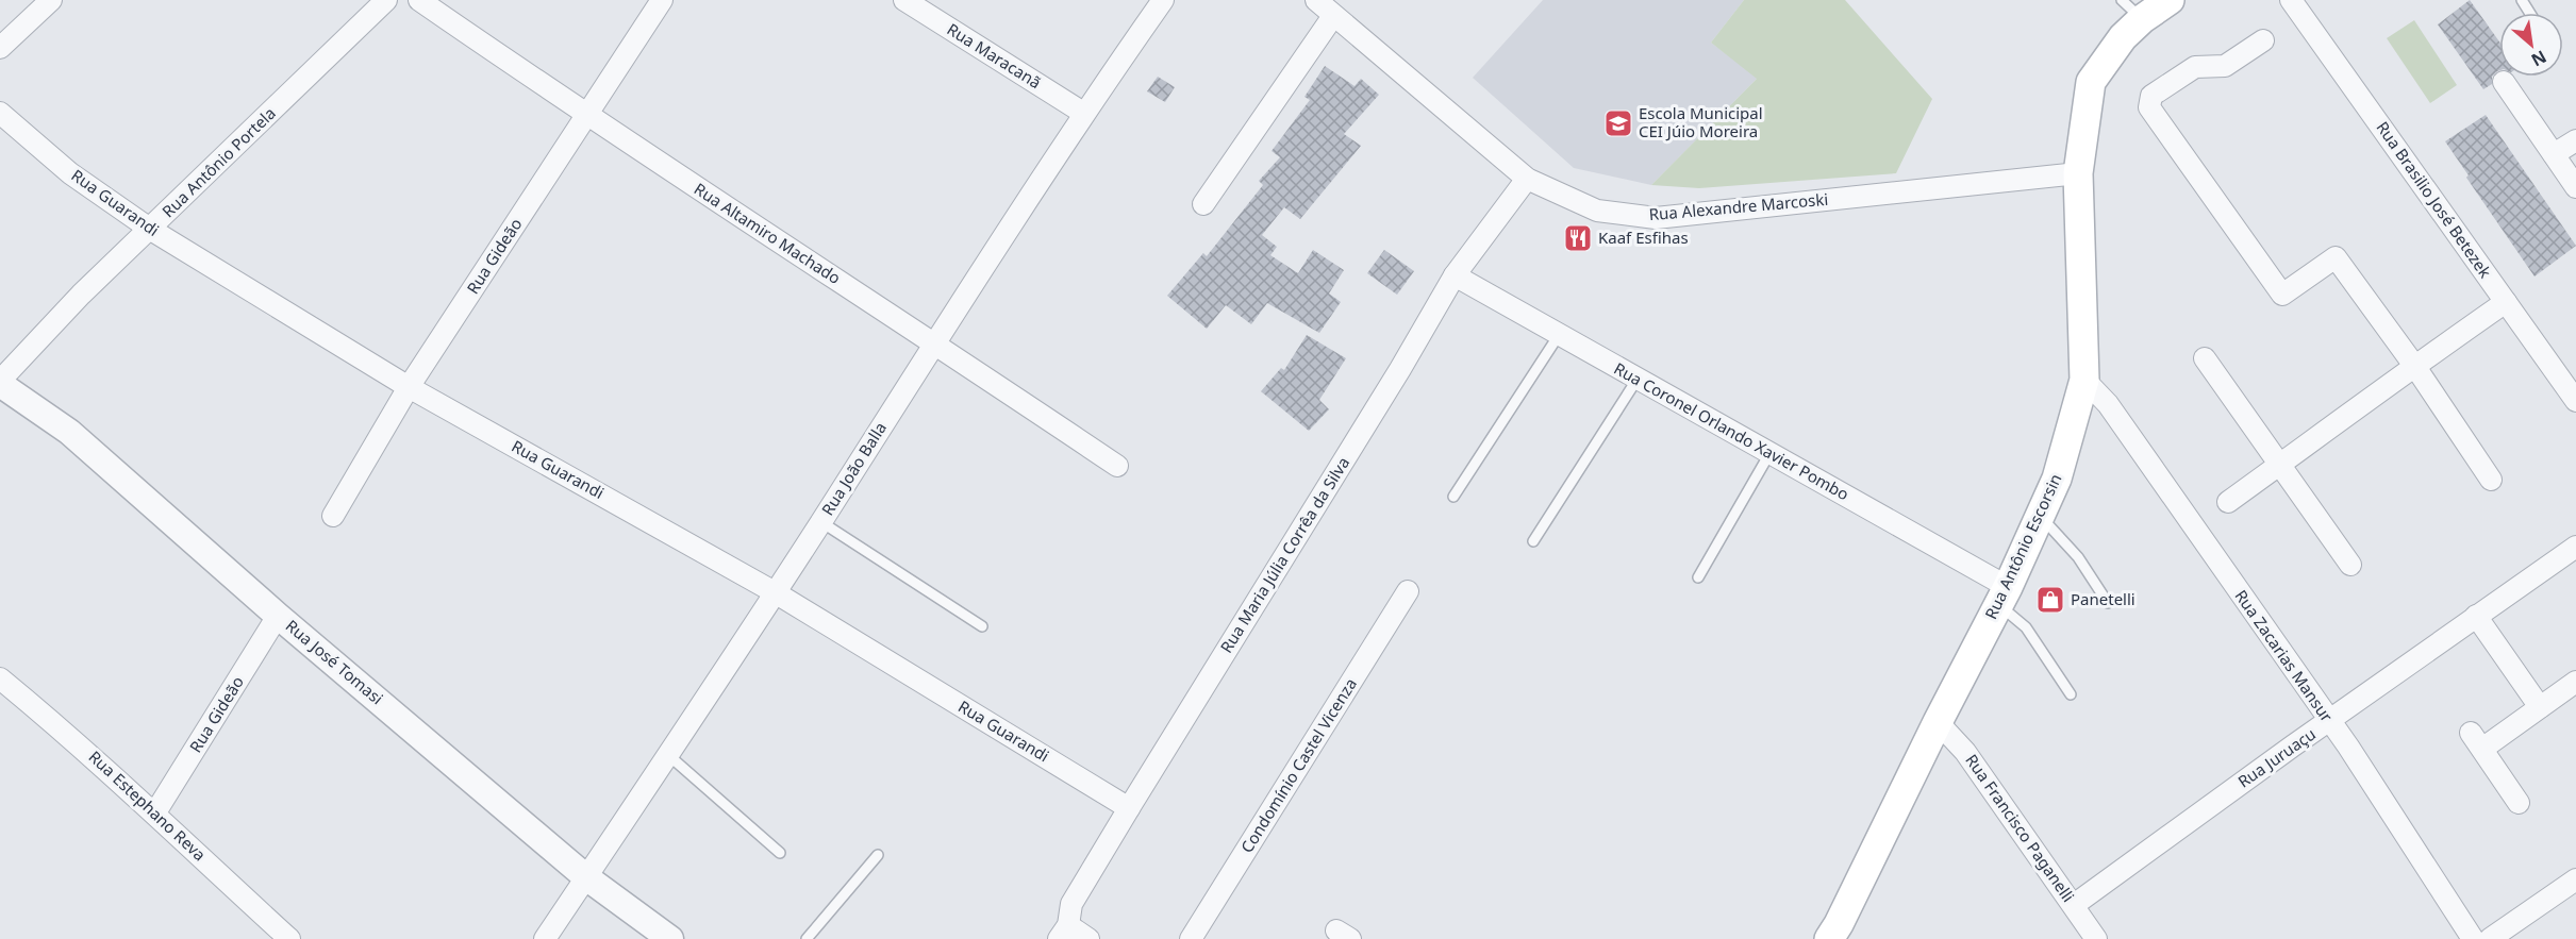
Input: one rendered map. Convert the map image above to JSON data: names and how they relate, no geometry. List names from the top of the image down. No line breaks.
{"streets":{"main road":["Rua Antônio Escorsin"],"street":["Rua Maracanã","Rua Antônio Portela","Rua Brasilio José Betezek","Rua Guarandi","Rua Alexandre Marcoski","Rua Altamiro Machado","Rua Gideão","Rua Coronel Orlando Xavier Pombo","Rua João Balla","Rua Maria Júlia Corrêa da Silva","Rua Zacarias Mansur","Rua José Tomasi","Rua Juruaçu","Condomínio Castel Vicenza","Rua Estephano Reva","Rua Francisco Paganelli"]},"crossings":[["Rua Maracanã","Rua João Balla"],["Rua Antônio Portela","Rua Guarandi"],["Rua Antônio Portela","Rua José Tomasi"],["Rua Guarandi","Rua Gideão"],["Rua Guarandi","Rua João Balla"],["Rua Guarandi","Rua Maria Júlia Corrêa da Silva"],["Rua Alexandre Marcoski","Rua Antônio Escorsin"],["Rua Alexandre Marcoski","Rua Maria Júlia Corrêa da Silva"],["Rua Altamiro Machado","Rua Gideão"],["Rua Altamiro Machado","Rua João Balla"],["Rua Gideão","Rua José Tomasi"],["Rua Gideão","Rua Estephano Reva"],["Rua Coronel Orlando Xavier Pombo","Rua Antônio Escorsin"],["Rua Coronel Orlando Xavier Pombo","Rua Maria Júlia Corrêa da Silva"],["Rua João Balla","Rua José Tomasi"],["Rua Antônio Escorsin","Rua Zacarias Mansur"],["Rua Antônio Escorsin","Rua Francisco Paganelli"],["Rua Zacarias Mansur","Rua Juruaçu"],["Rua Juruaçu","Rua Francisco Paganelli"]],"places":{"school or university":["Escola Municipal CEI Júio Moreira"],"restaurant":["Kaaf Esfihas"],"shop":["Panetelli"]},"north":"bottom right"}
